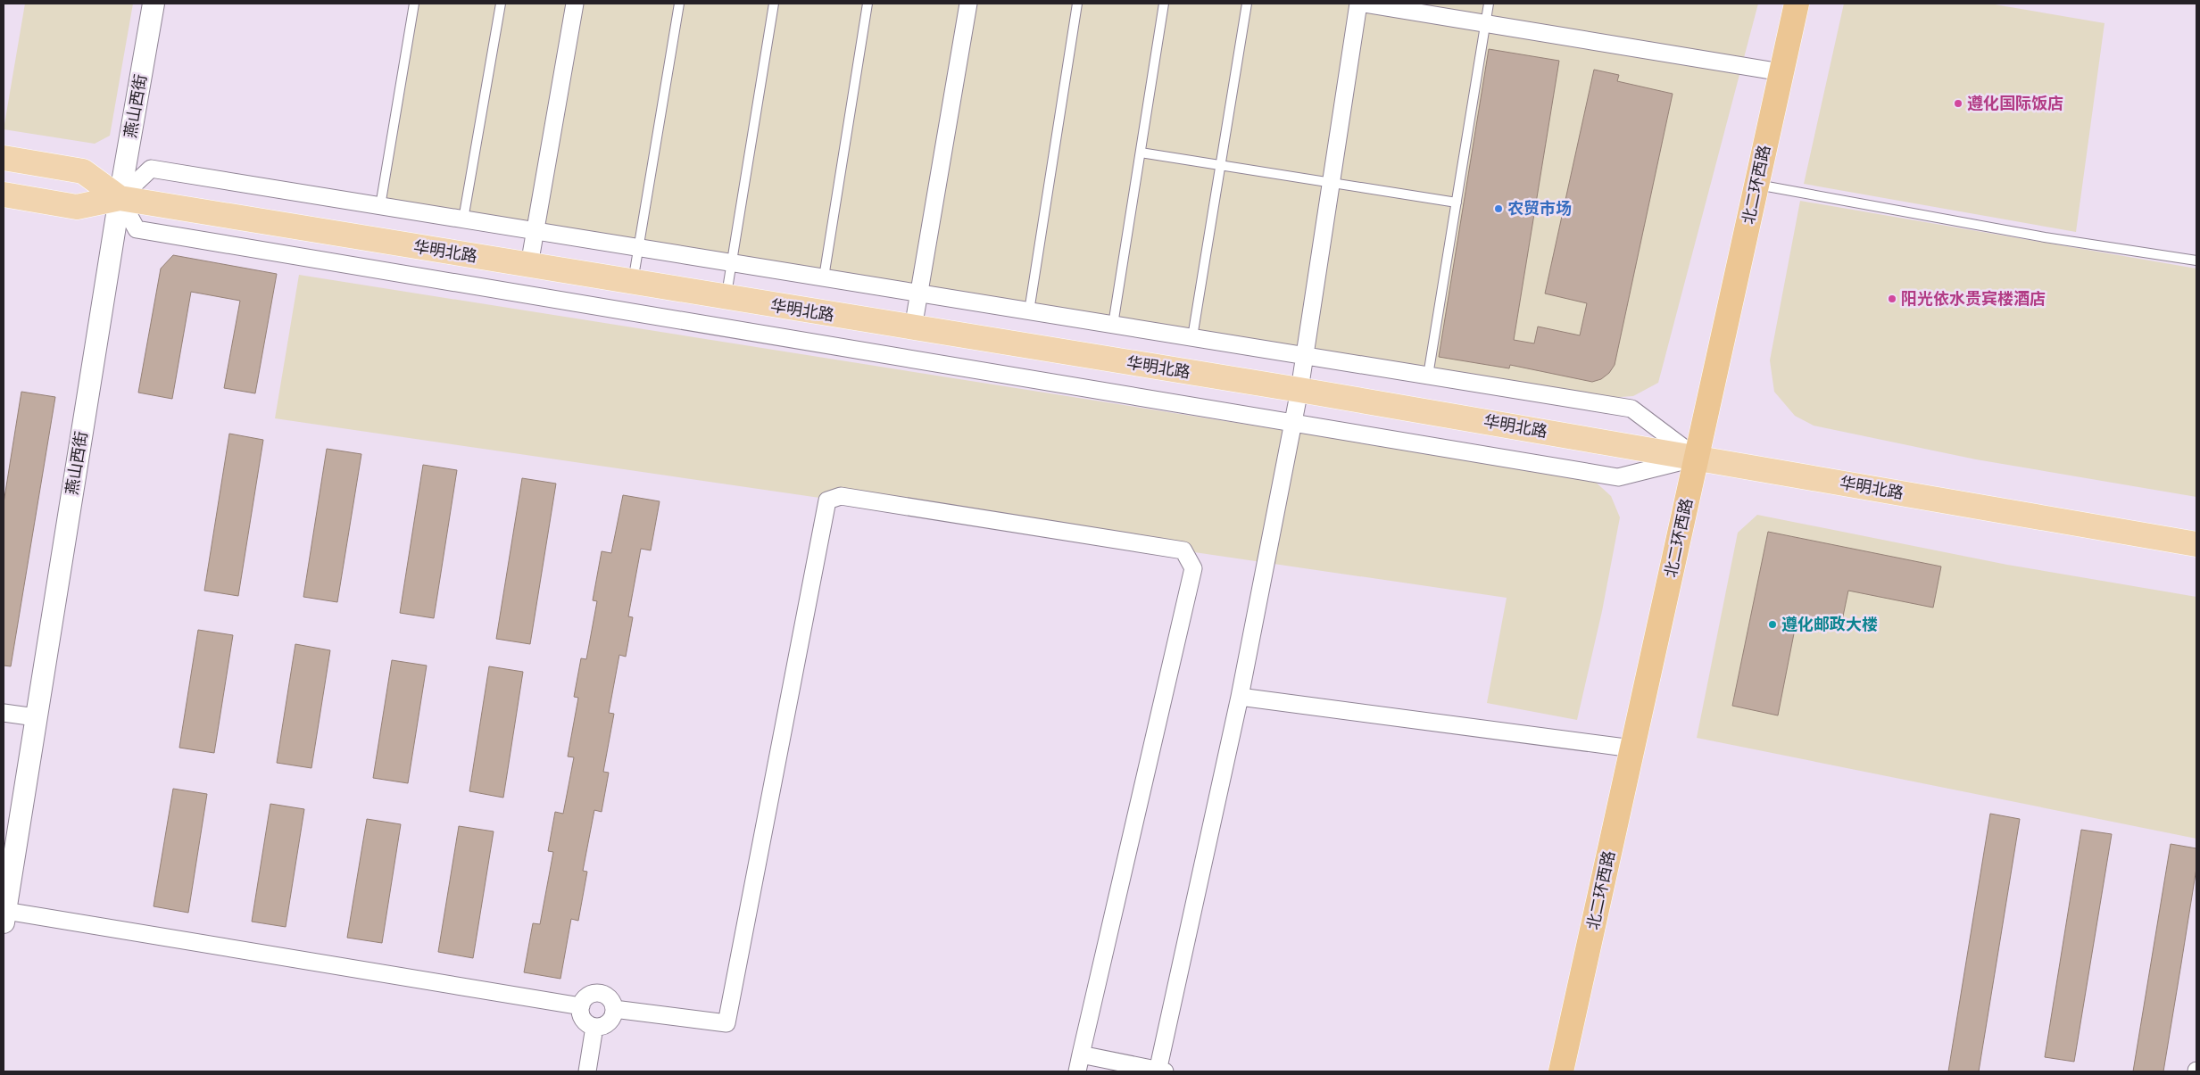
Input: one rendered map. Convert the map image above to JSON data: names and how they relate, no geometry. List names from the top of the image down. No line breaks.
{"streets":{"highway":["北二环西路"],"main road":["华明北路"],"street":["燕山西街"]},"crossings":[["燕山西街","华明北路"],["北二环西路","华明北路"]],"places":["遵化国际饭店","农贸市场","阳光依水贵宾楼酒店","遵化邮政大楼"]}
